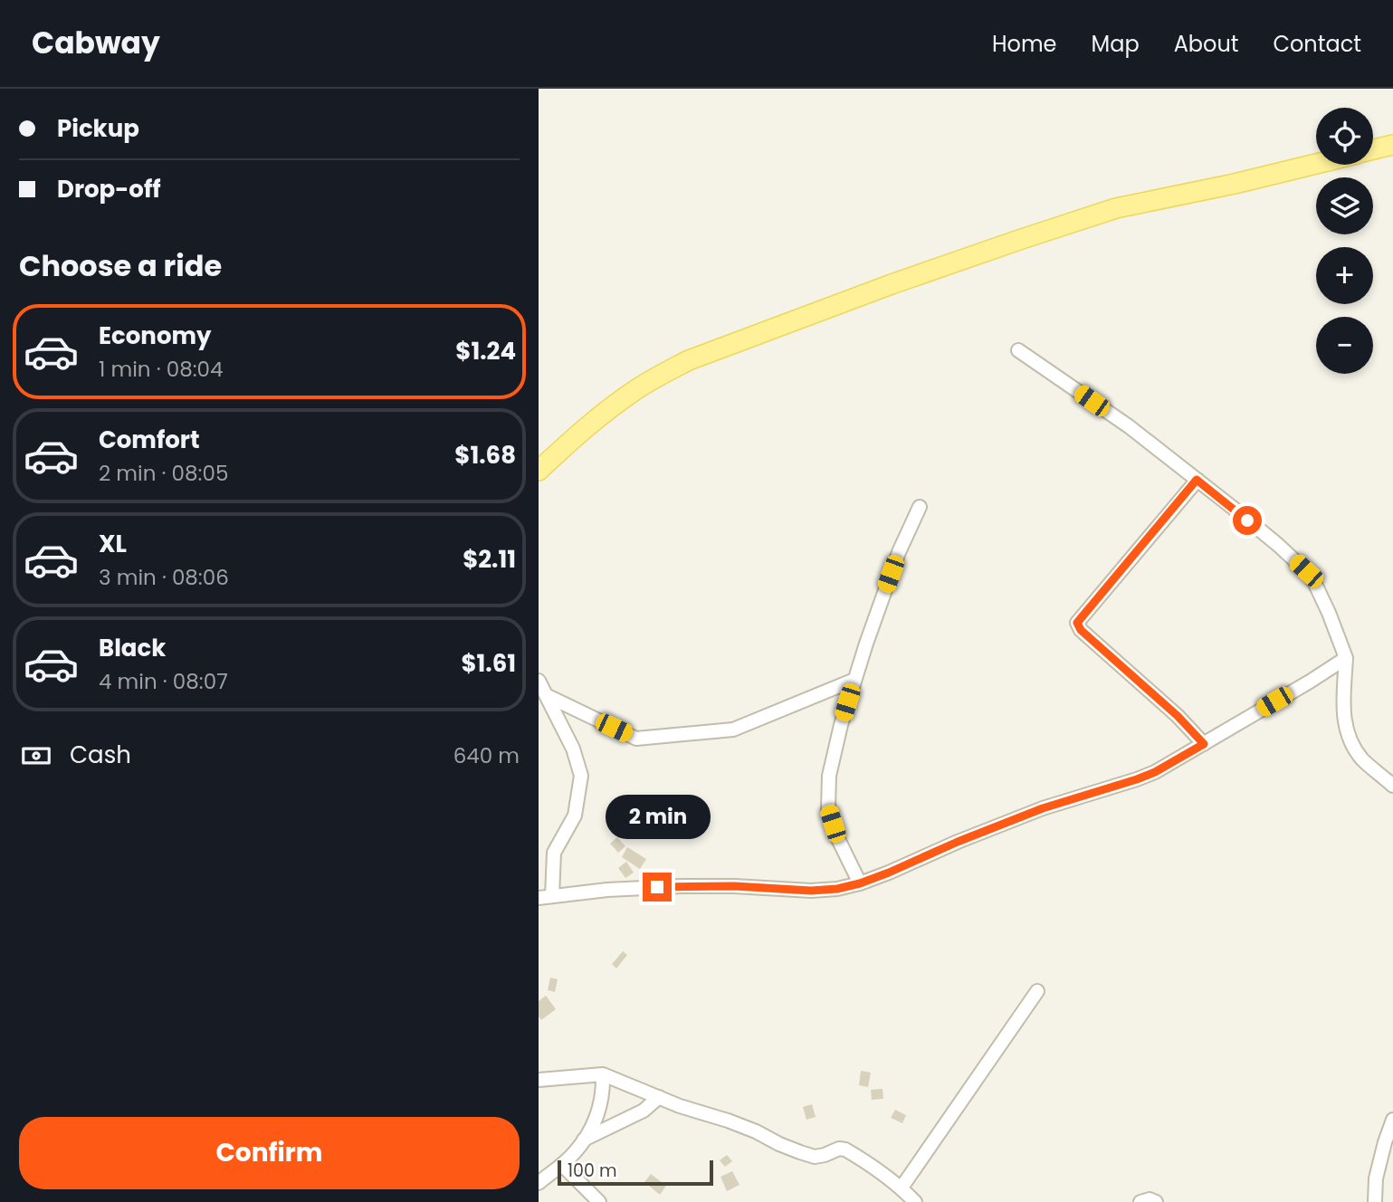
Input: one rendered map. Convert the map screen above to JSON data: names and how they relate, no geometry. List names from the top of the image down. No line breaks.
{"scale_bar":"100 m","page":{"header":"Cabway","nav":["Home","Map","About","Contact"],"banner":["Pickup","Drop-off"],"map_buttons":["+","−"],"heading":"Choose a ride","list":[{"name":"Economy","note":"1 min · 08:04","value":"$1.24"},{"name":"Comfort","note":"2 min · 08:05","value":"$1.68"},{"name":"XL","note":"3 min · 08:06","value":"$2.11"},{"name":"Black","note":"4 min · 08:07","value":"$1.61"}],"pay":["Cash","640 m"],"bubble":"2 min","buttons":"Confirm","scale":"100 m"}}
